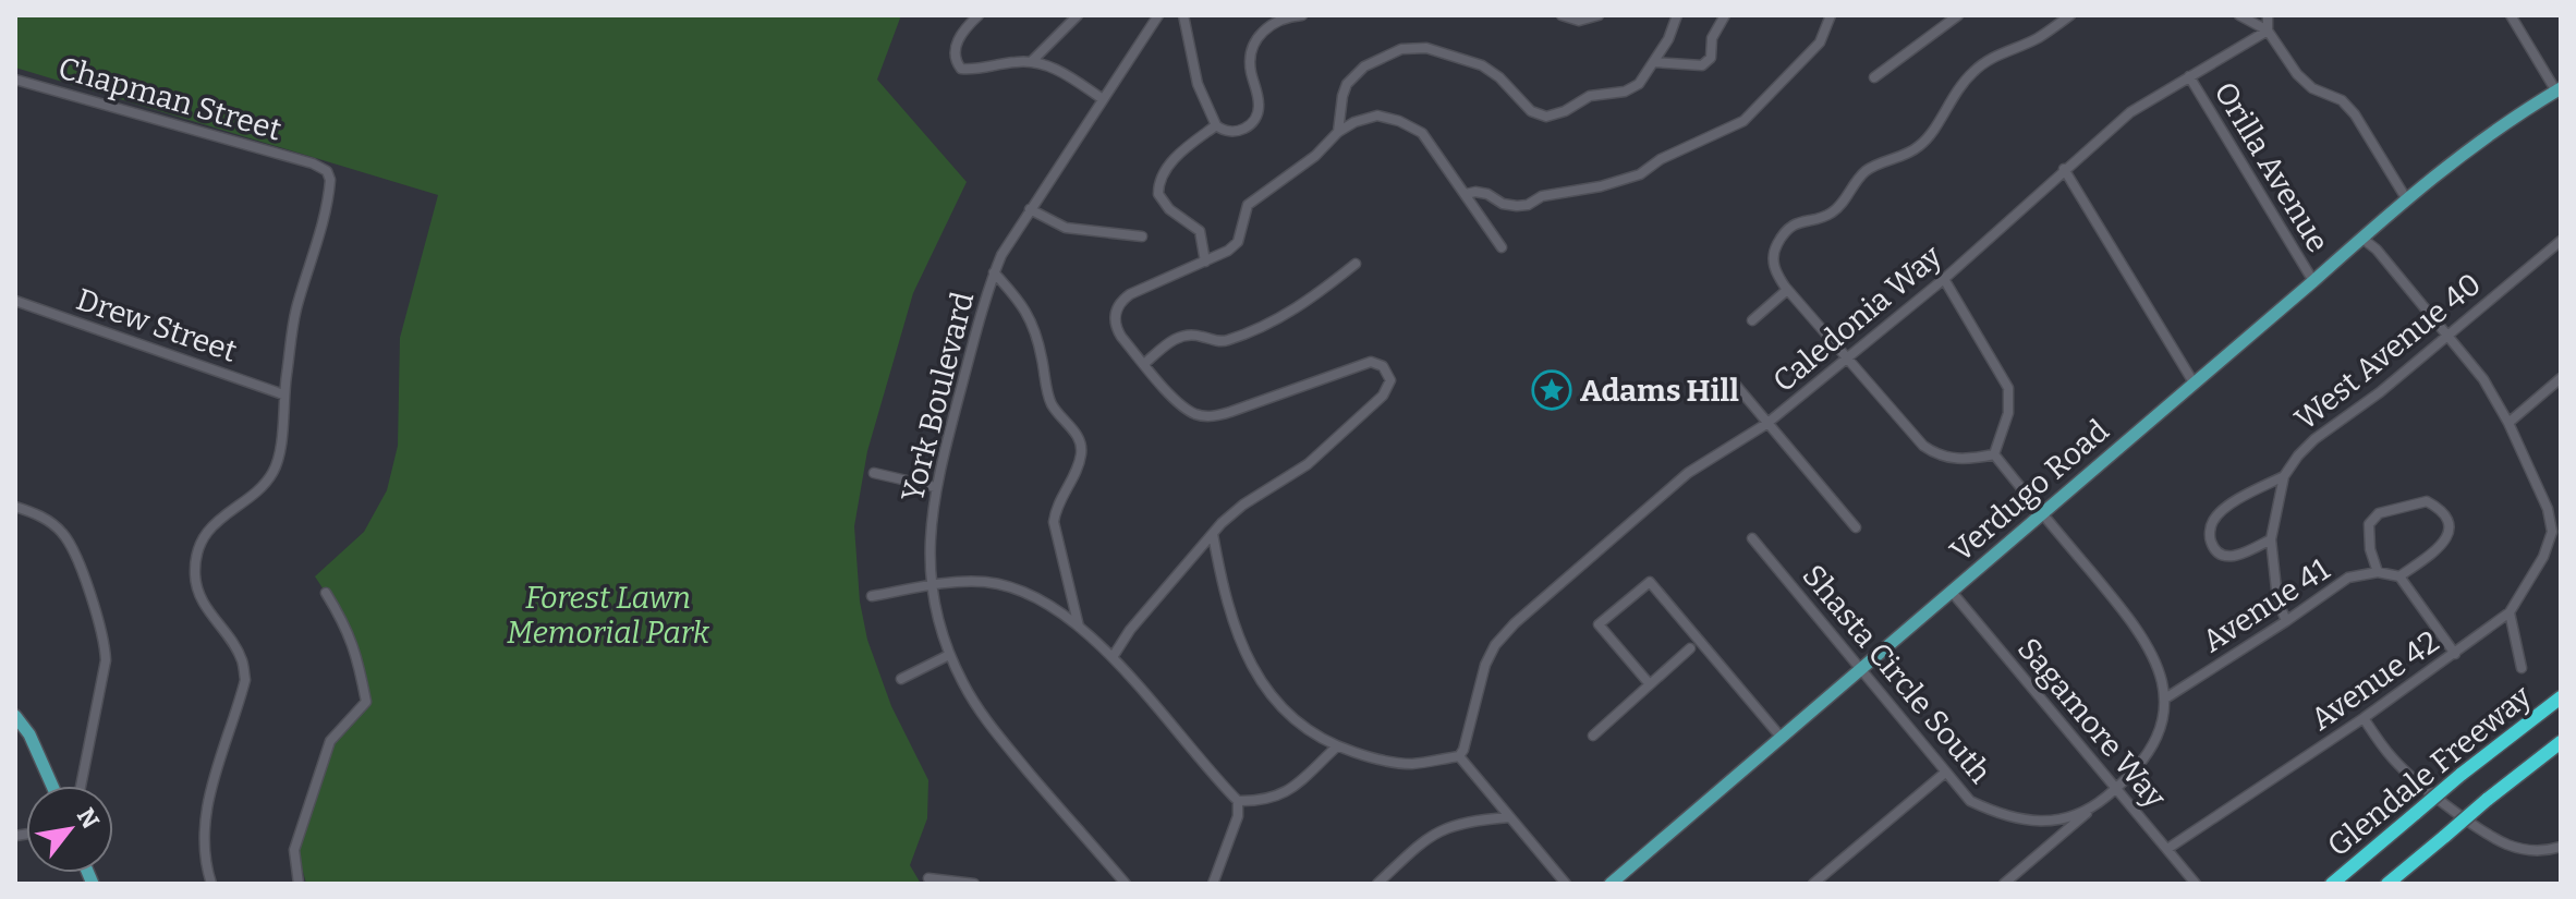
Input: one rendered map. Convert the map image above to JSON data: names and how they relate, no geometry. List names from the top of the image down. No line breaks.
{"streets":{"highway":["Glendale Freeway"],"main road":["Verdugo Road"],"street":["Chapman Street","Orilla Avenue","Caledonia Way","Drew Street","West Avenue 40","York Boulevard","Avenue 41","Shasta Circle South","Avenue 42","Sagamore Way"]},"crossings":[["Chapman Street","Drew Street"],["Orilla Avenue","Caledonia Way"],["Orilla Avenue","Verdugo Road"],["West Avenue 40","Avenue 41"],["Verdugo Road","Shasta Circle South"],["Verdugo Road","Sagamore Way"],["Avenue 41","Shasta Circle South"],["Shasta Circle South","Sagamore Way"],["Avenue 42","Sagamore Way"]],"parks":["Forest Lawn Memorial Park"],"places":{"place":["Adams Hill"]},"north":"top right"}
